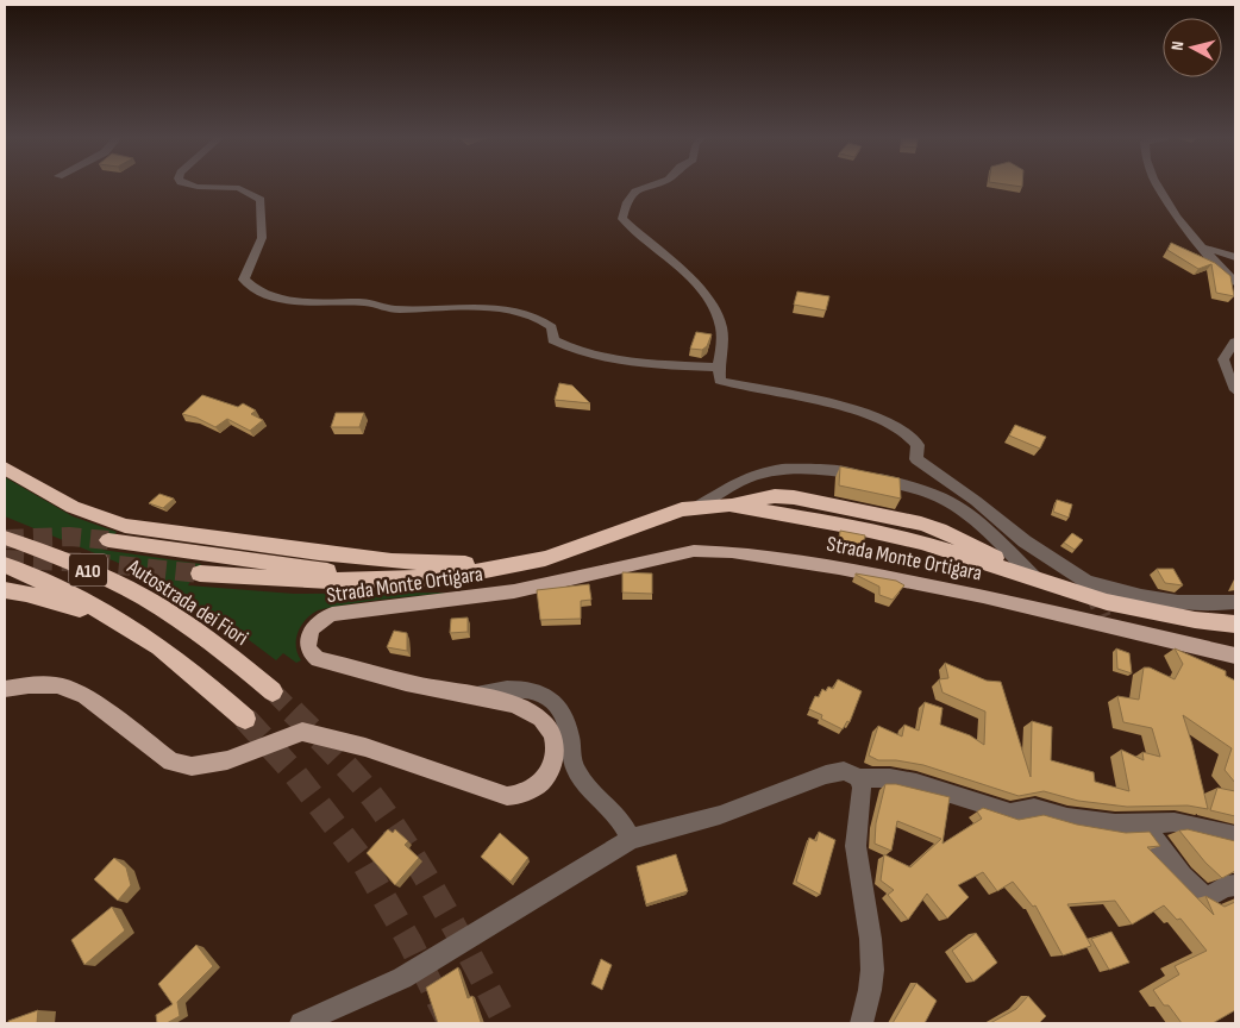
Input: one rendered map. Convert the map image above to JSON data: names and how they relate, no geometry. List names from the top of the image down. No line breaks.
{"streets":{"highway":["A10","Autostrada dei Fiori"],"main road":["Strada Monte Ortigara"]},"north":"left"}
